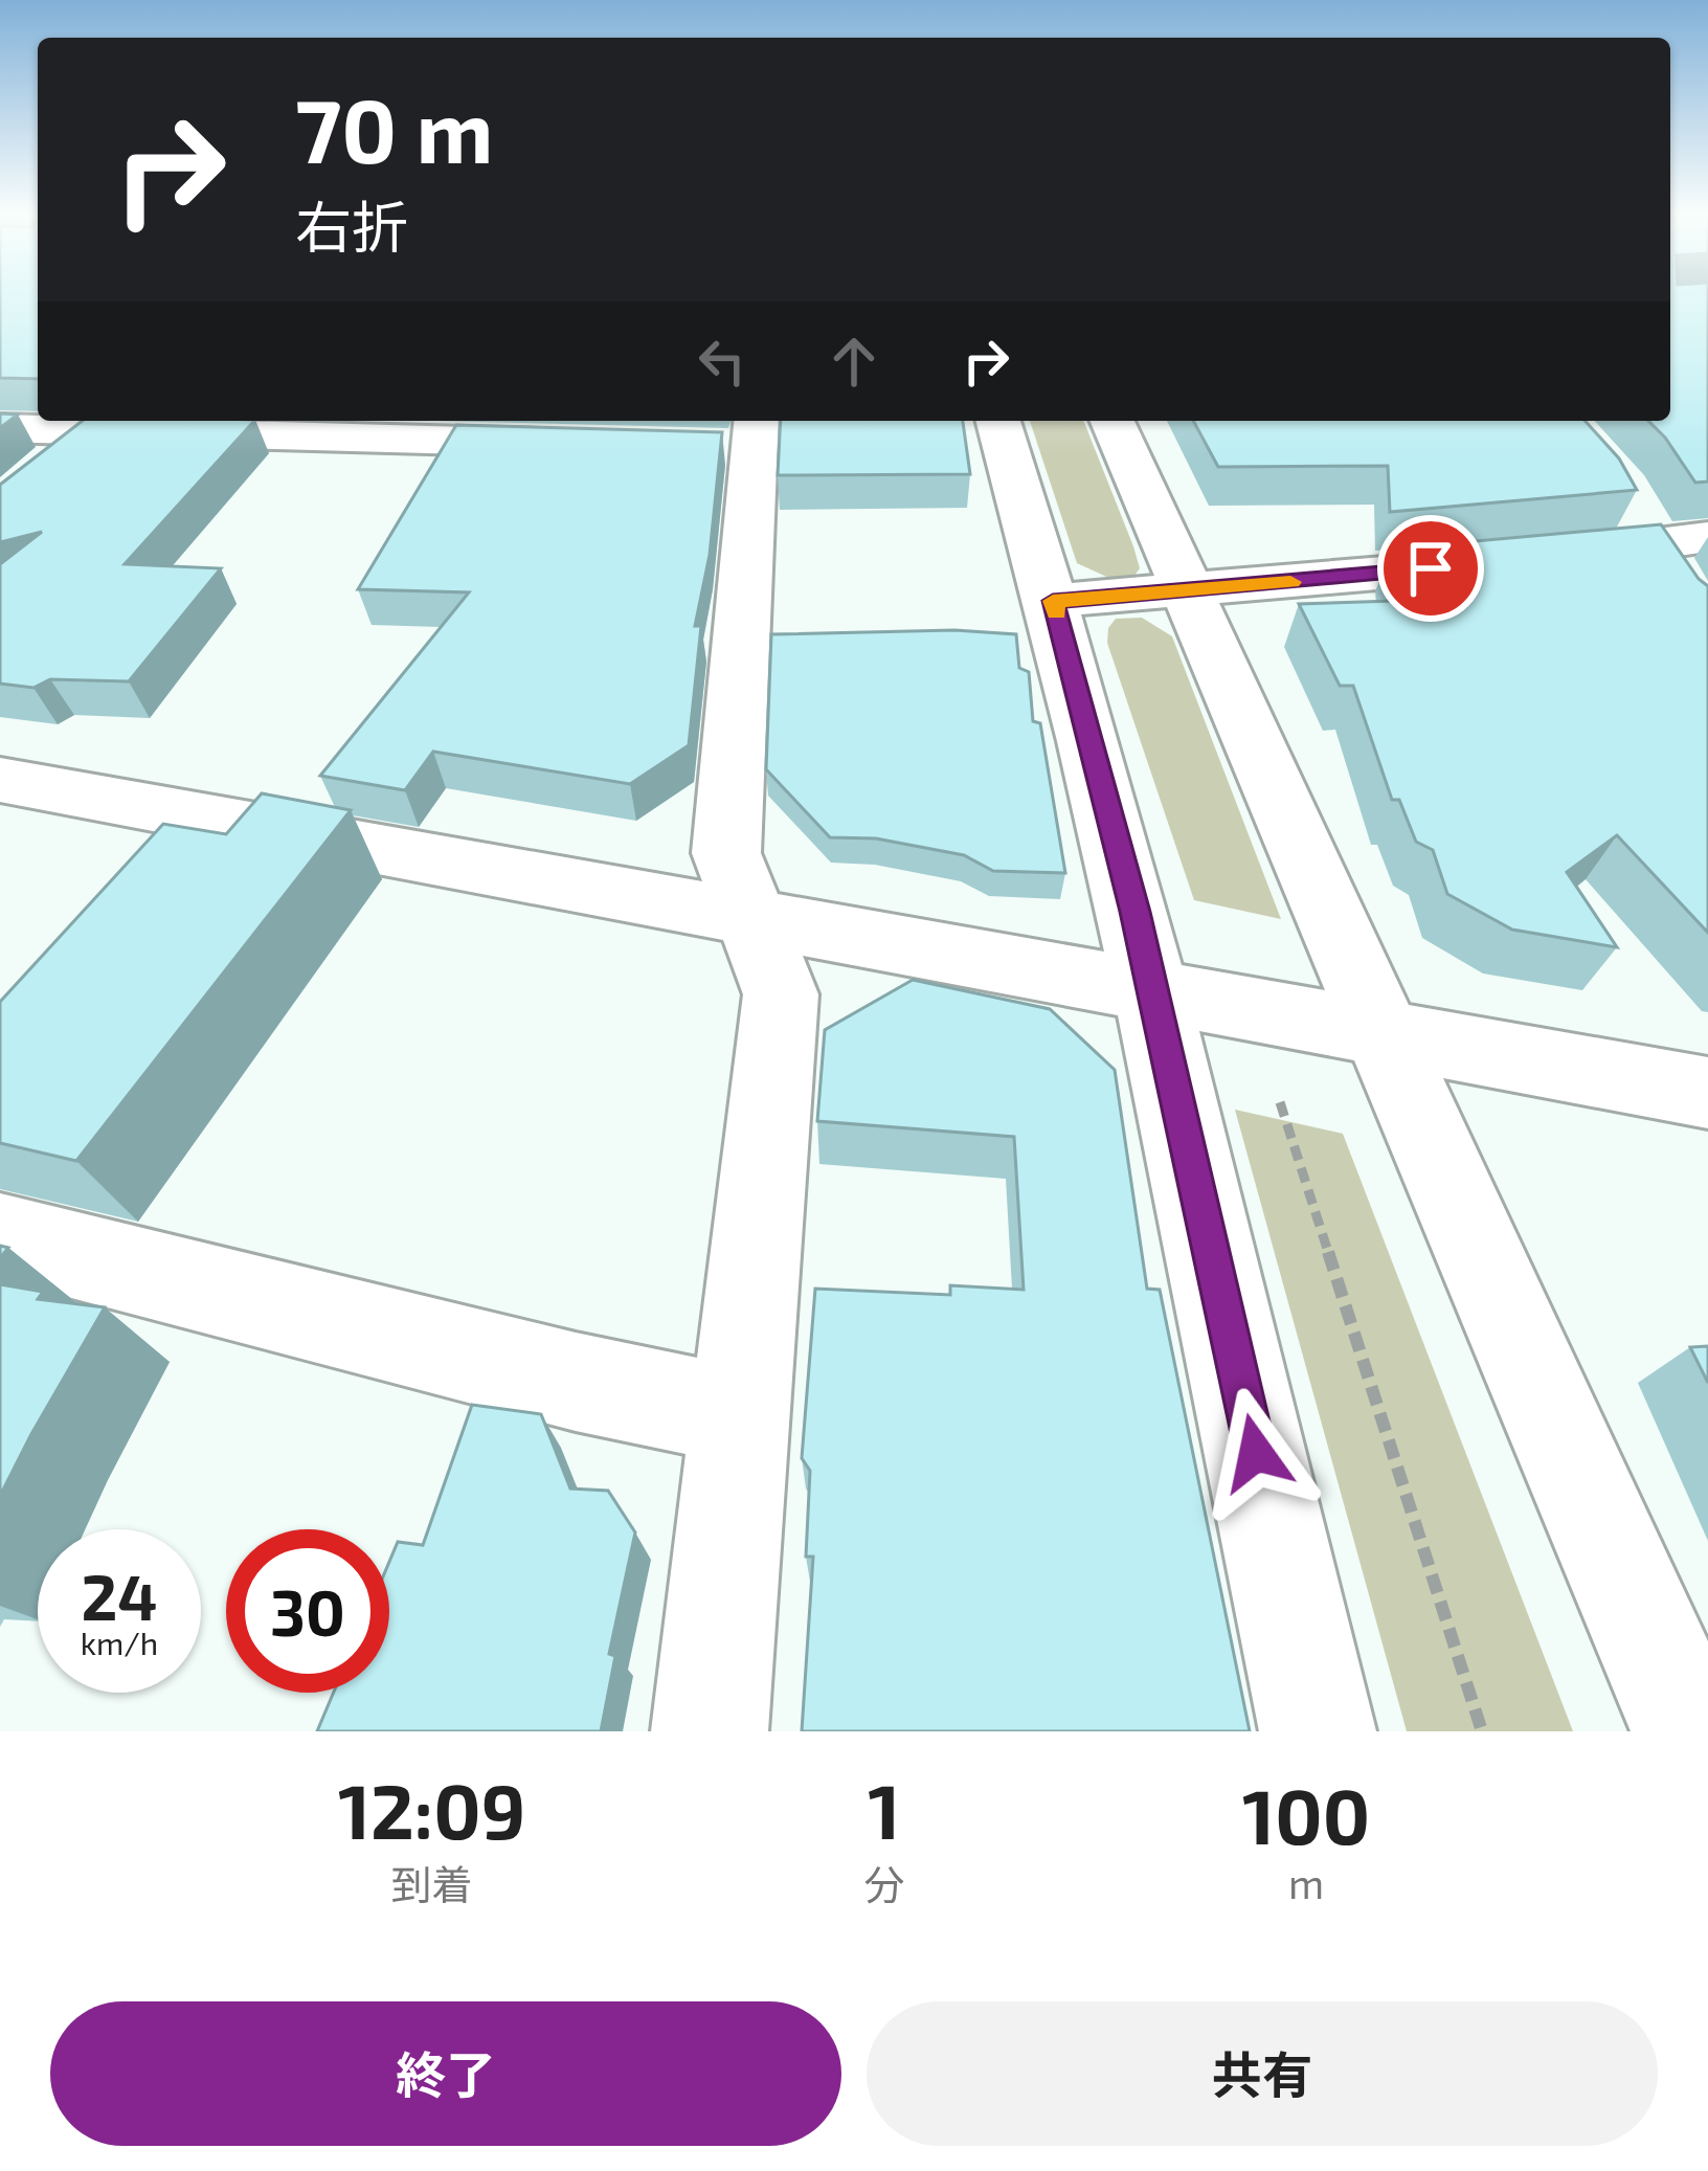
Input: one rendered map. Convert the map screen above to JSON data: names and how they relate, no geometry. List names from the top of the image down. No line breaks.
{"page":{"turn":["70 m","右折"],"speed":"24 km/h","limit":"30","eta":["12:09","到着","1","分","100","m"],"buttons":["終了","共有"]}}
